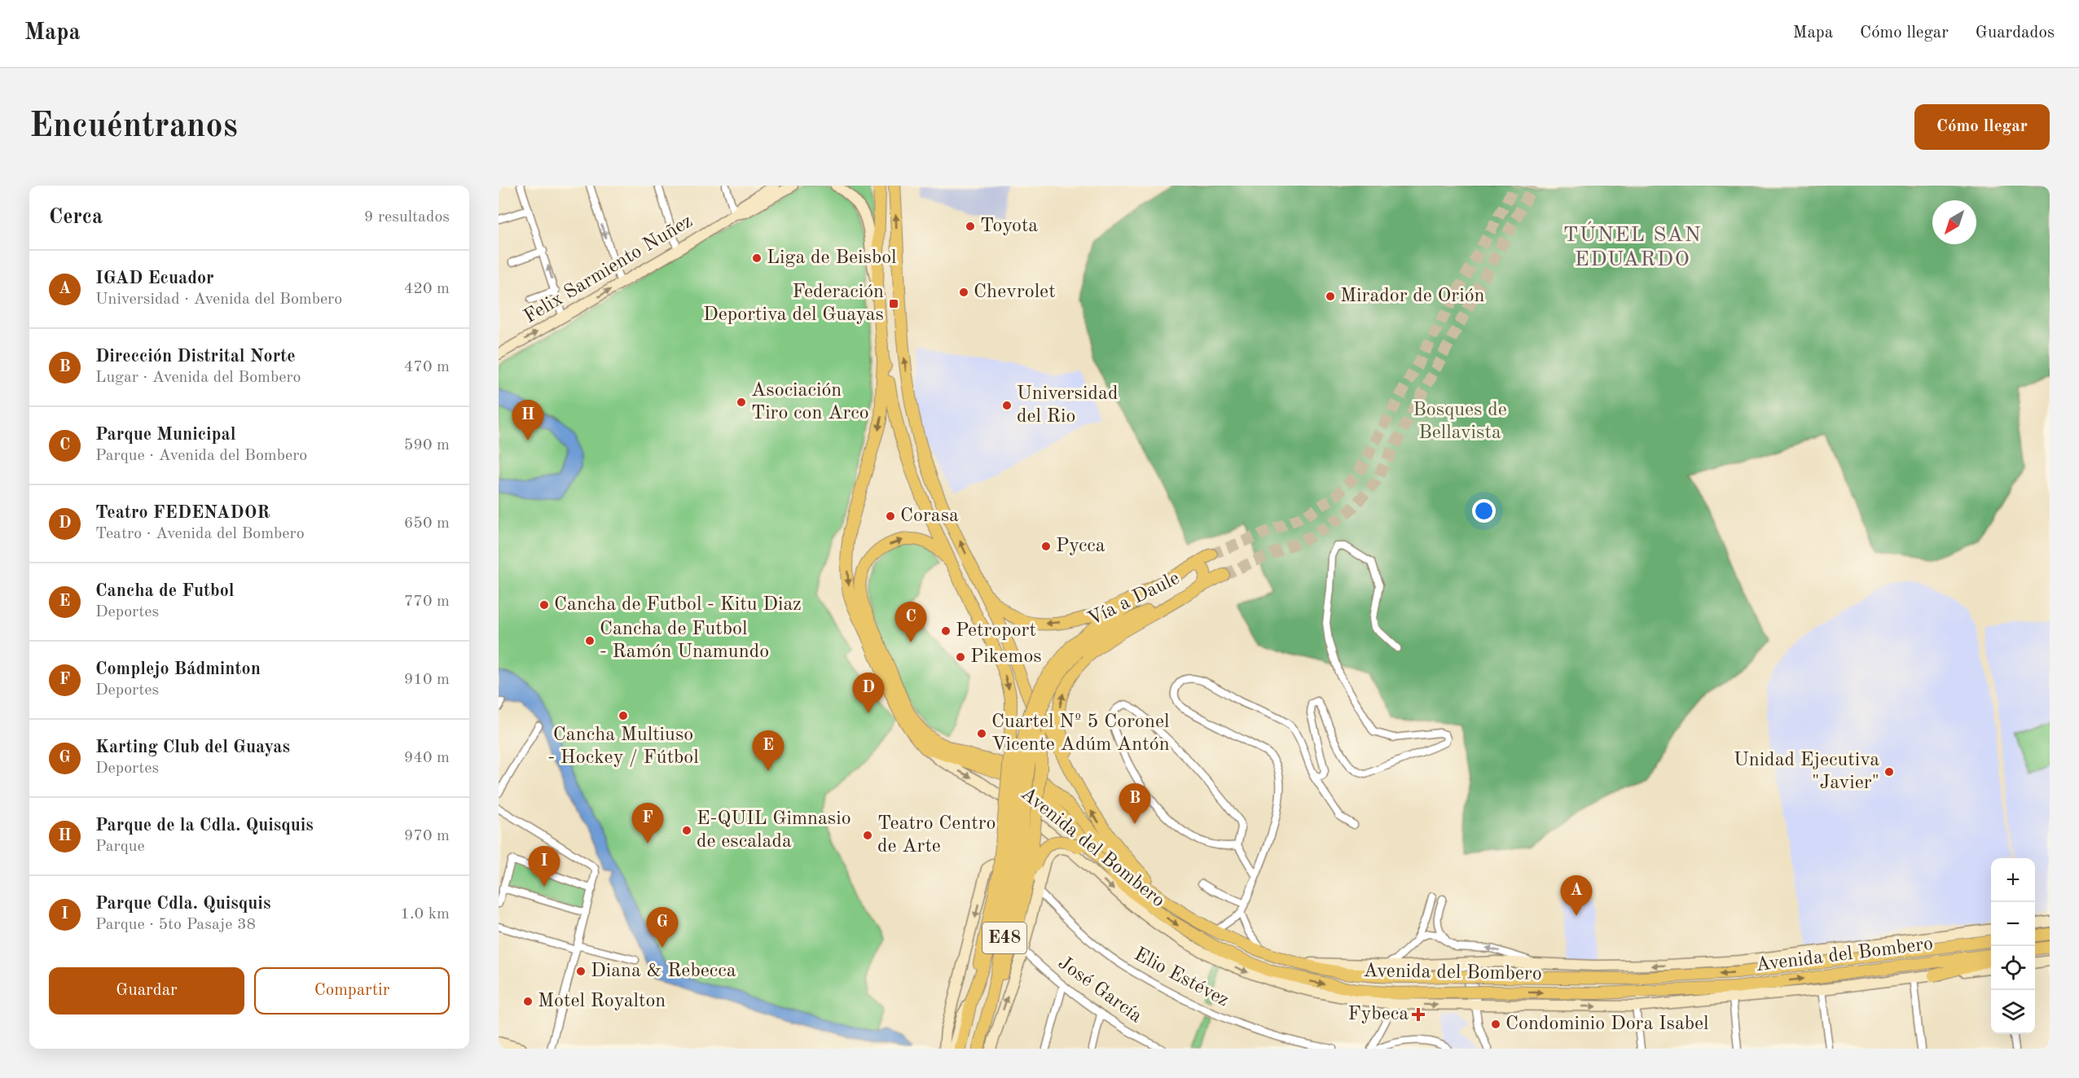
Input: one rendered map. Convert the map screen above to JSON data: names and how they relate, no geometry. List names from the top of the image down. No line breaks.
{"streets":{"main road":["Felix Sarmiento Nuñez","Vía a Daule","Avenida del Bombero","E48"],"street":["Elio Estévez","José García"]},"crossings":[["Vía a Daule","Avenida del Bombero"],["Vía a Daule","Elio Estévez"],["Vía a Daule","José García"]],"one_way":["Felix Sarmiento Nuñez"],"districts":["TÚNEL SAN EDUARDO"],"parks":["Bosques de Bellavista"],"places":{"other":["Toyota","Liga de Beisbol","Chevrolet","Mirador de Orión","Asociación Tiro con Arco","Universidad del Rio","Corasa","Pycca","Cancha de Futbol - Kitu Diaz","Petroport","Cancha de Futbol - Ramón Unamundo","Pikemos","Cancha Multiuso - Hockey / Fútbol","Cuartel Nº 5 Coronel Vicente Adúm Antón","Unidad Ejecutiva \"Javier\"","E-QUIL Gimnasio de escalada","Teatro Centro de Arte","Diana & Rebecca","Motel Royalton","Condominio Dora Isabel"],"transit":["Federación Deportiva del Guayas"],"health":["Fybeca"]},"north":"bottom left","page":{"header":"Mapa","nav":["Mapa","Cómo llegar","Guardados"],"buttons":["Cómo llegar",["Guardar","Compartir"]],"title":"Encuéntranos","heading":["Cerca","9 resultados"],"list":[{"mark":"A","name":"IGAD Ecuador","note":"Universidad · Avenida del Bombero","value":"420 m"},{"mark":"B","name":"Dirección Distrital Norte","note":"Lugar · Avenida del Bombero","value":"470 m"},{"mark":"C","name":"Parque Municipal","note":"Parque · Avenida del Bombero","value":"590 m"},{"mark":"D","name":"Teatro FEDENADOR","note":"Teatro · Avenida del Bombero","value":"650 m"},{"mark":"E","name":"Cancha de Futbol","note":"Deportes","value":"770 m"},{"mark":"F","name":"Complejo Bádminton","note":"Deportes","value":"910 m"},{"mark":"G","name":"Karting Club del Guayas","note":"Deportes","value":"940 m"},{"mark":"H","name":"Parque de la Cdla. Quisquis","note":"Parque","value":"970 m"},{"mark":"I","name":"Parque Cdla. Quisquis","note":"Parque · 5to Pasaje 38","value":"1.0 km"}],"pins":["H","C","D","E","B","F","I","A","G"],"map_buttons":["+","−"]}}
